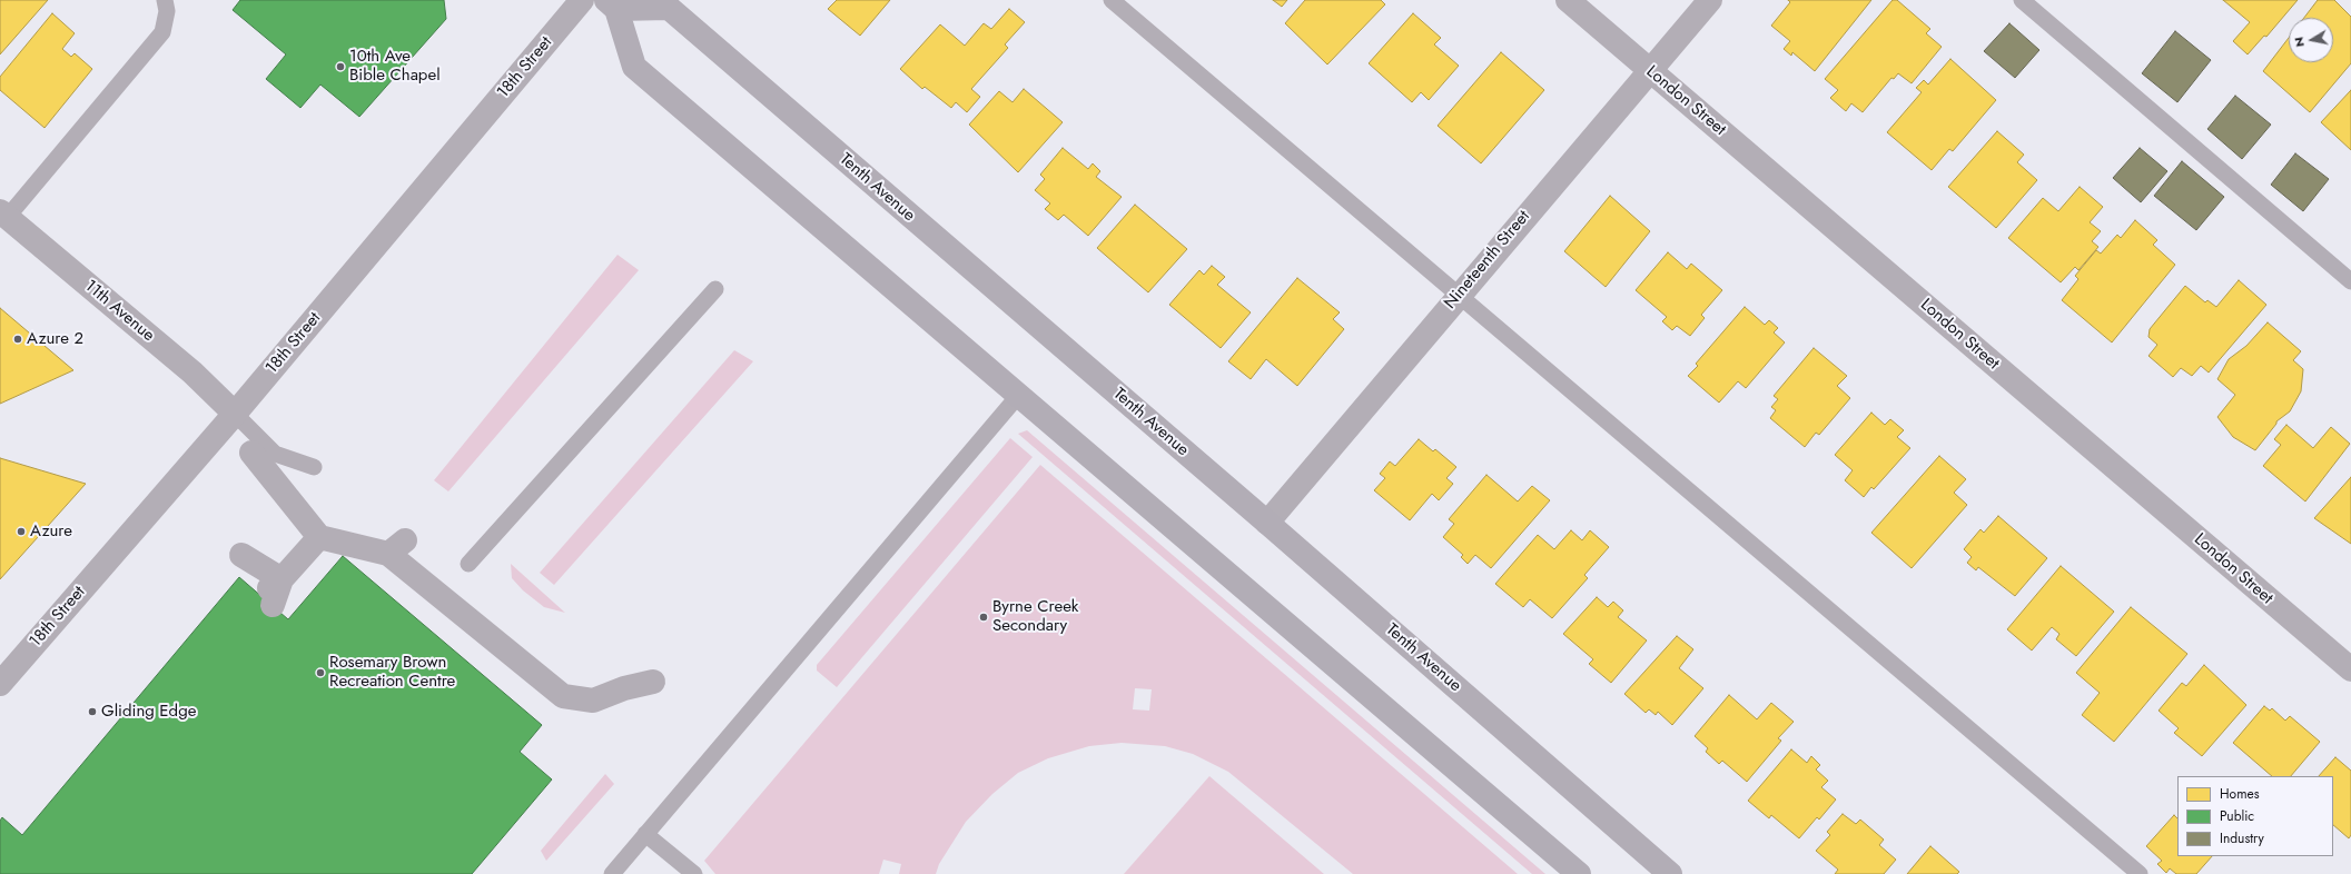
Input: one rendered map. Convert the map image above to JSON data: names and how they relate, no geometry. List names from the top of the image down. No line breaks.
{"streets":{"main road":["Tenth Avenue"],"street":["18th Street","London Street","Nineteenth Street","11th Avenue"]},"crossings":[["18th Street","11th Avenue"],["London Street","Nineteenth Street"],["Tenth Avenue","Nineteenth Street"]],"places":["10th Ave Bible Chapel","Azure 2","Azure","Byrne Creek Secondary","Rosemary Brown Recreation Centre","Gliding Edge"],"legend":["Homes","Public","Industry"],"north":"left"}
